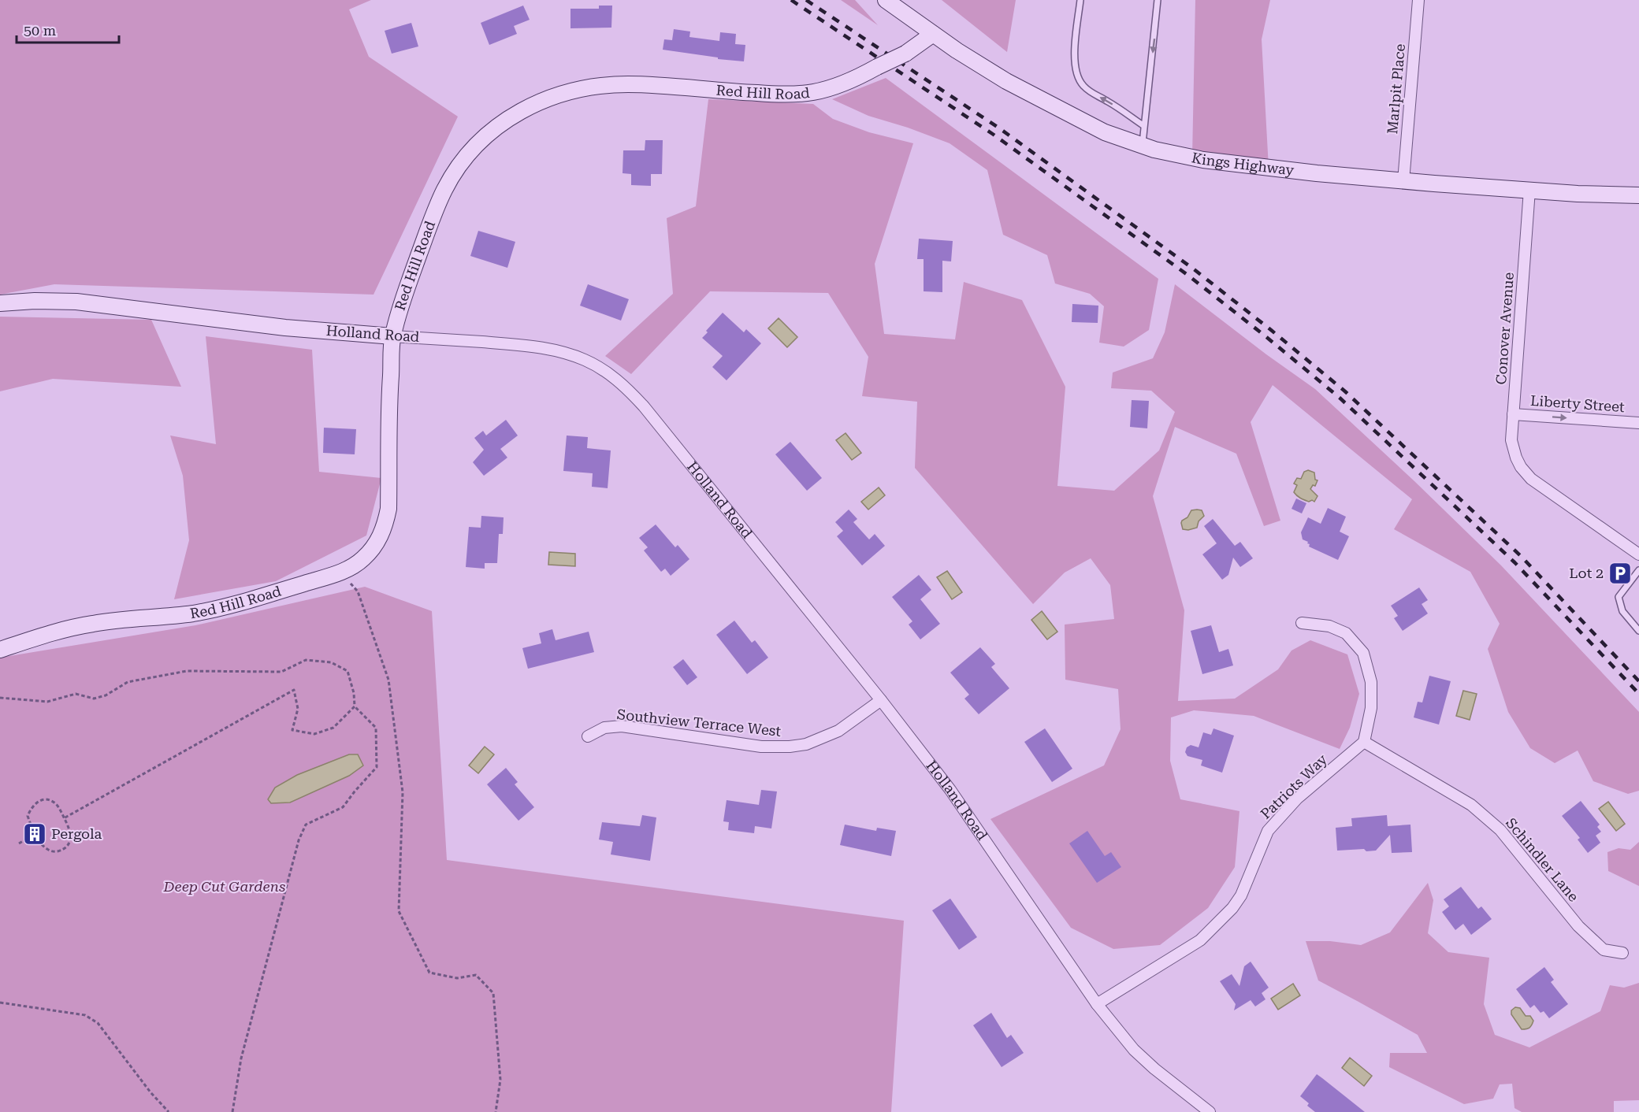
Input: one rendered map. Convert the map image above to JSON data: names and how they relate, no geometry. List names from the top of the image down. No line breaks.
{"streets":{"street":["Marlpit Place","Red Hill Road","Kings Highway","Conover Avenue","Holland Road","Liberty Street","Southview Terrace West","Patriots Way","Schindler Lane"]},"crossings":[["Marlpit Place","Kings Highway"],["Red Hill Road","Kings Highway"],["Red Hill Road","Holland Road"],["Kings Highway","Conover Avenue"],["Conover Avenue","Liberty Street"],["Holland Road","Southview Terrace West"],["Holland Road","Patriots Way"],["Patriots Way","Schindler Lane"]],"one_way":["Liberty Street"],"parks":["Deep Cut Gardens"],"places":{"parking":["Lot 2"],"building":["Pergola"]},"scale_bar":"50 m"}
